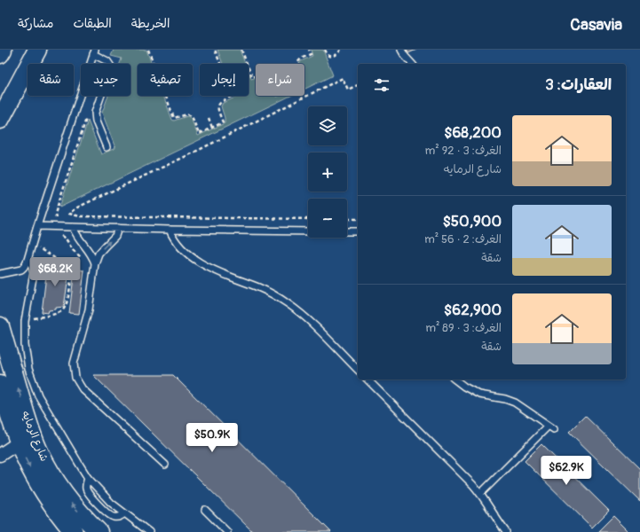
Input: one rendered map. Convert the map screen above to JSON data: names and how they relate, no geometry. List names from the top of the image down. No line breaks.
{"streets":{"street":["شارع الرمايه"]},"page":{"header":"Casavia","nav":["الخريطة","الطبقات","مشاركة"],"chip":["شراء","إيجار","تصفية","جديد","شقة"],"heading":"العقارات: 3","map_buttons":["+","−"],"list":[{"name":"$68,200","note":"الغرف: 3 · 92 m² · شارع الرمايه"},{"name":"$50,900","note":"الغرف: 2 · 56 m² · شقة"},{"name":"$62,900","note":"الغرف: 3 · 89 m² · شقة"}],"price":["$68.2K","$50.9K","$62.9K"]}}
